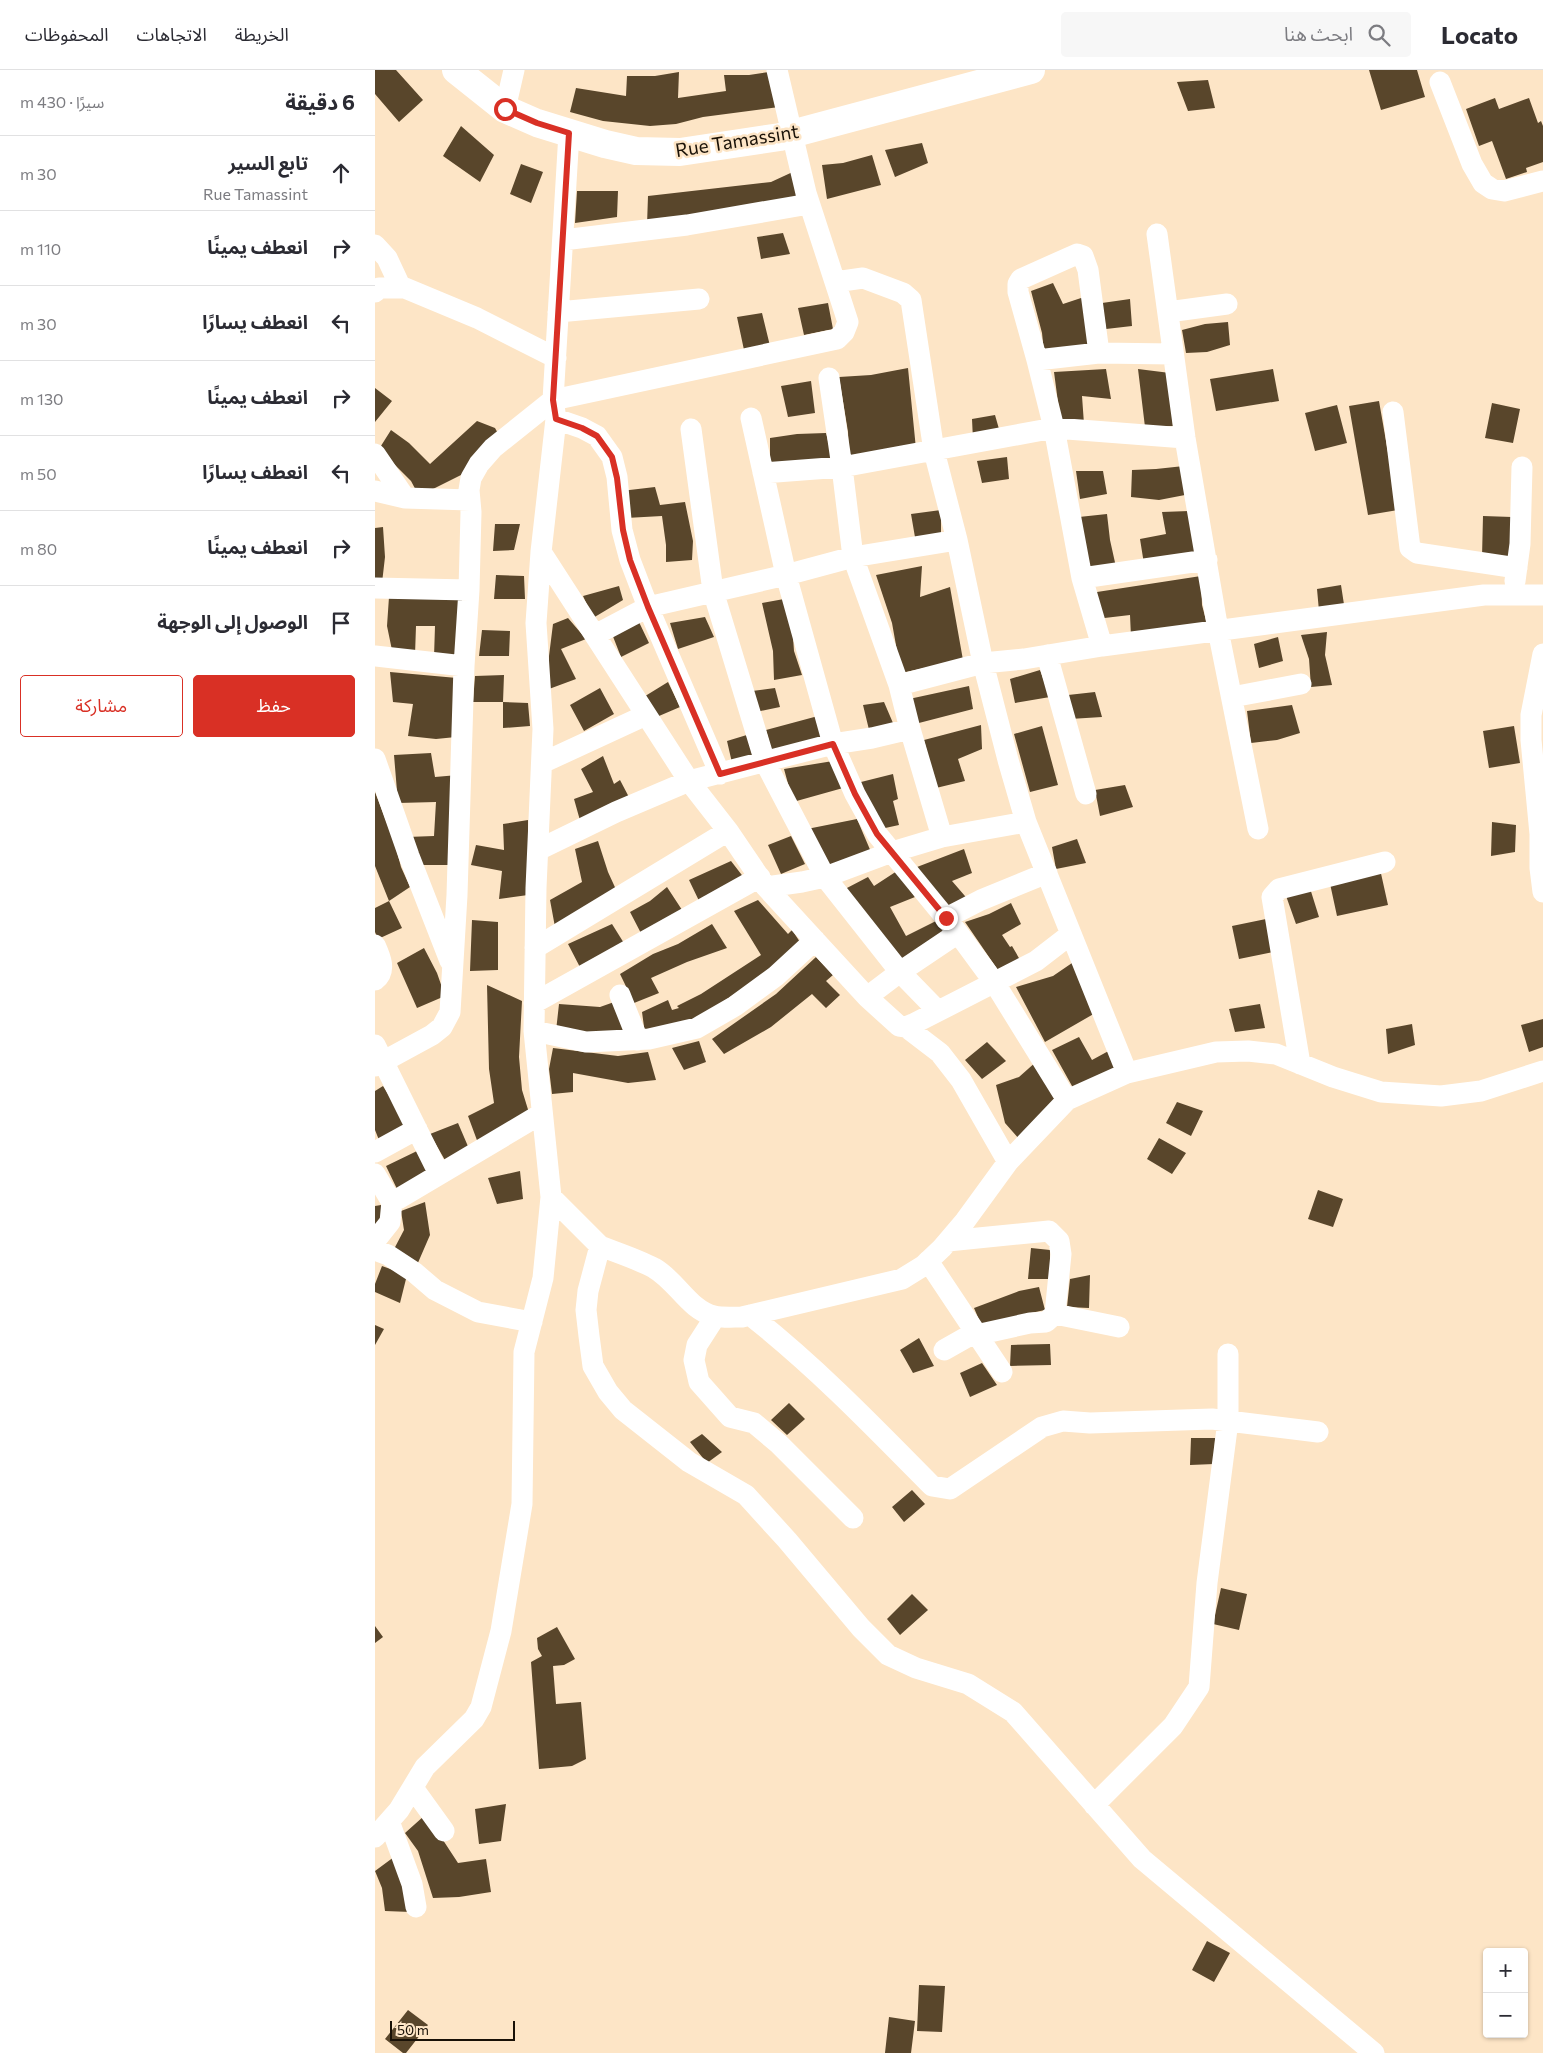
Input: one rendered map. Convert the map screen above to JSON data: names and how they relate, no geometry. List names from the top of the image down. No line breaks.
{"streets":{"main road":["Rue Tamassint"]},"scale_bar":"50 m","page":{"header":"Locato","search":"ابحث هنا","nav":["الخريطة","الاتجاهات","المحفوظات"],"heading":["6 دقيقة","سيرًا · 430 m"],"list":[["تابع السير","Rue Tamassint","30 m"],["انعطف يمينًا","110 m"],["انعطف يسارًا","30 m"],["انعطف يمينًا","130 m"],["انعطف يسارًا","50 m"],["انعطف يمينًا","80 m"],"الوصول إلى الوجهة"],"buttons":["حفظ","مشاركة"],"map_buttons":["+","−"],"scale":"50 m"}}
